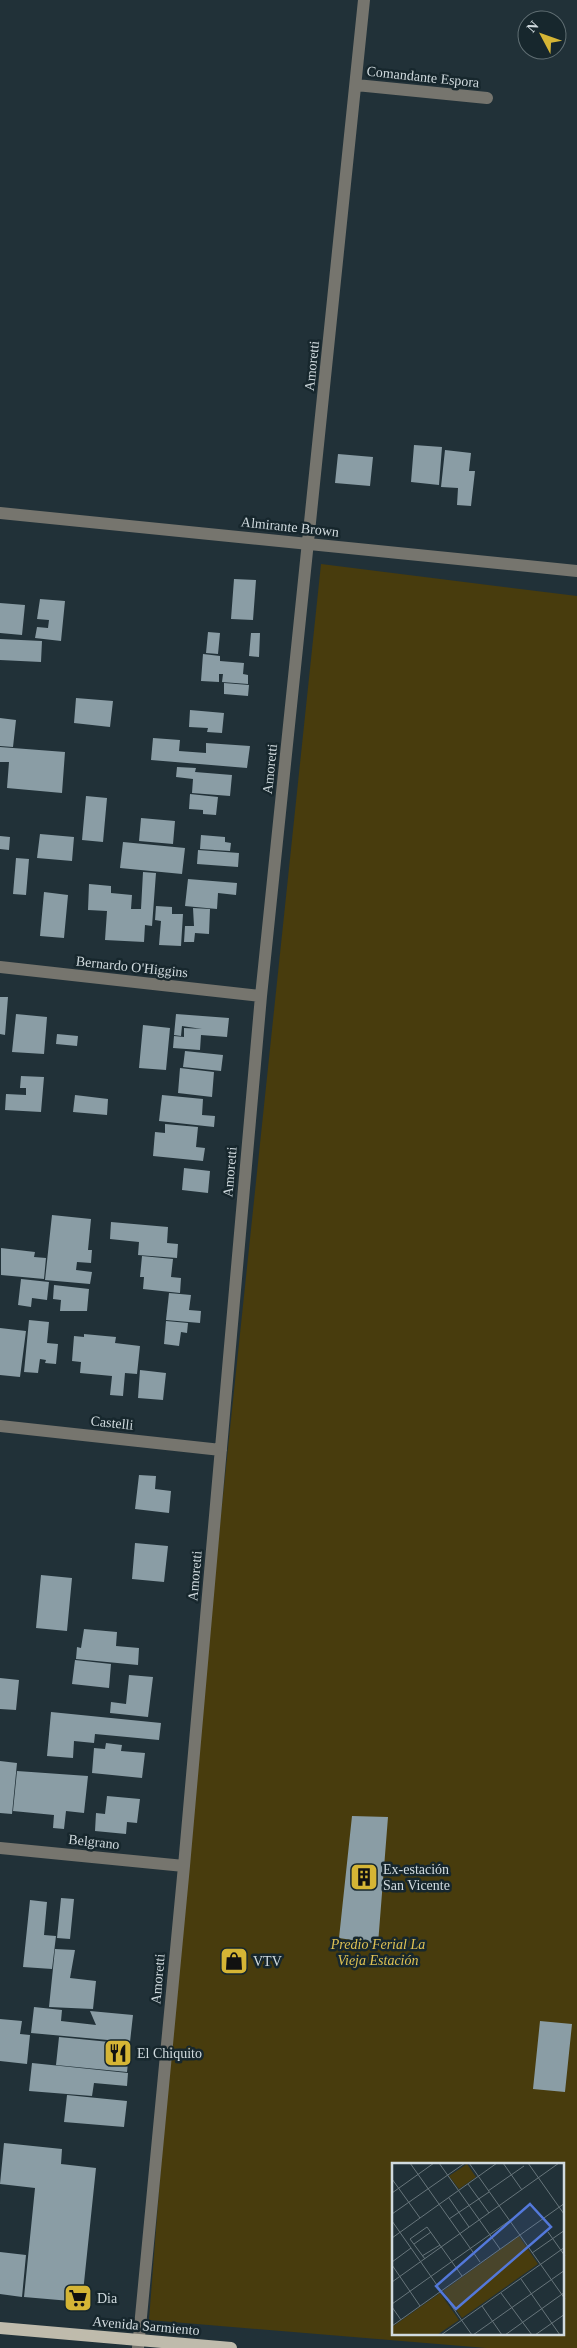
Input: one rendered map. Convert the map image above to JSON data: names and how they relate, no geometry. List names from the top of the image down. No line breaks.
{"streets":{"main road":["Avenida Sarmiento"],"street":["Comandante Espora","Amoretti","Almirante Brown","Bernardo O'Higgins","Castelli","Belgrano"]},"crossings":[["Comandante Espora","Amoretti"],["Amoretti","Almirante Brown"],["Amoretti","Bernardo O'Higgins"],["Amoretti","Castelli"],["Amoretti","Belgrano"],["Amoretti","Avenida Sarmiento"]],"parks":["Predio Ferial La Vieja Estación"],"places":{"building":["Ex-estación San Vicente"],"shop":["VTV"],"restaurant":["El Chiquito"],"supermarket":["Dia"]},"north":"top left"}
